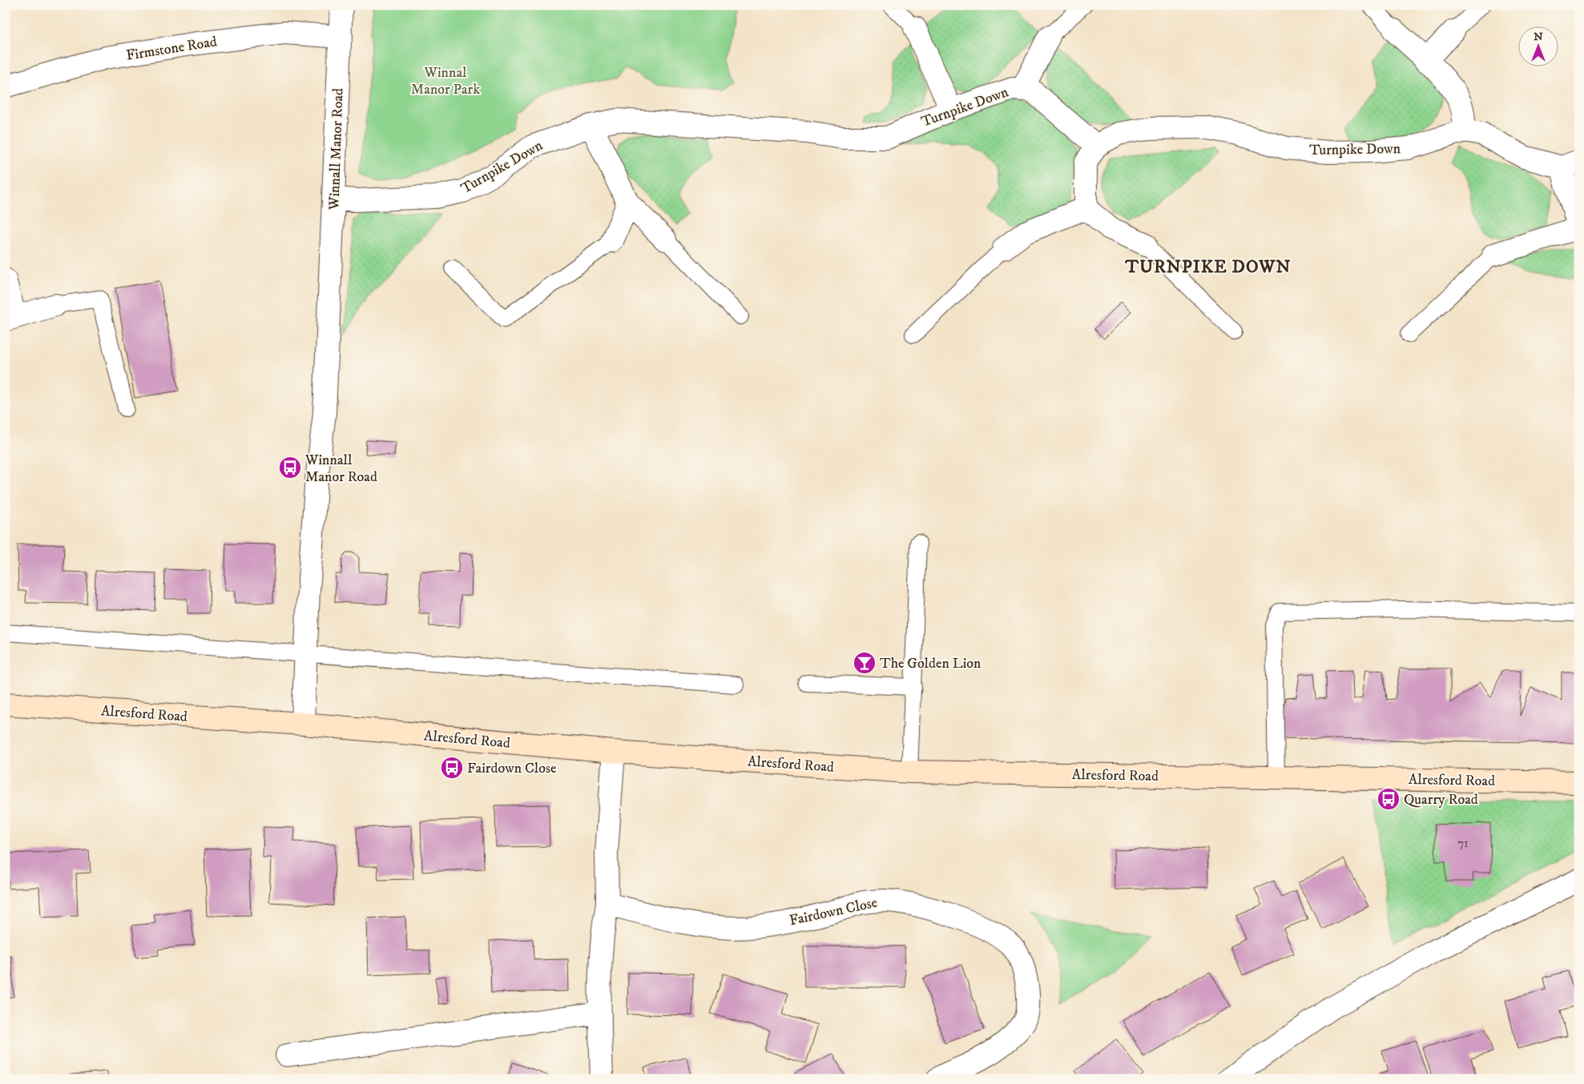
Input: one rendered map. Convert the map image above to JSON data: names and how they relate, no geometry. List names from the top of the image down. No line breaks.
{"streets":{"main road":["Alresford Road"],"street":["Firmstone Road","Turnpike Down","Winnall Manor Road","Fairdown Close"]},"crossings":[["Firmstone Road","Winnall Manor Road"],["Turnpike Down","Winnall Manor Road"],["Winnall Manor Road","Alresford Road"]],"districts":["TURNPIKE DOWN"],"parks":["Winnal Manor Park"],"places":{"bus stop":["Winnall Manor Road","Fairdown Close","Quarry Road"],"bar":["The Golden Lion"]},"house_numbers":["71"],"north":"top"}
